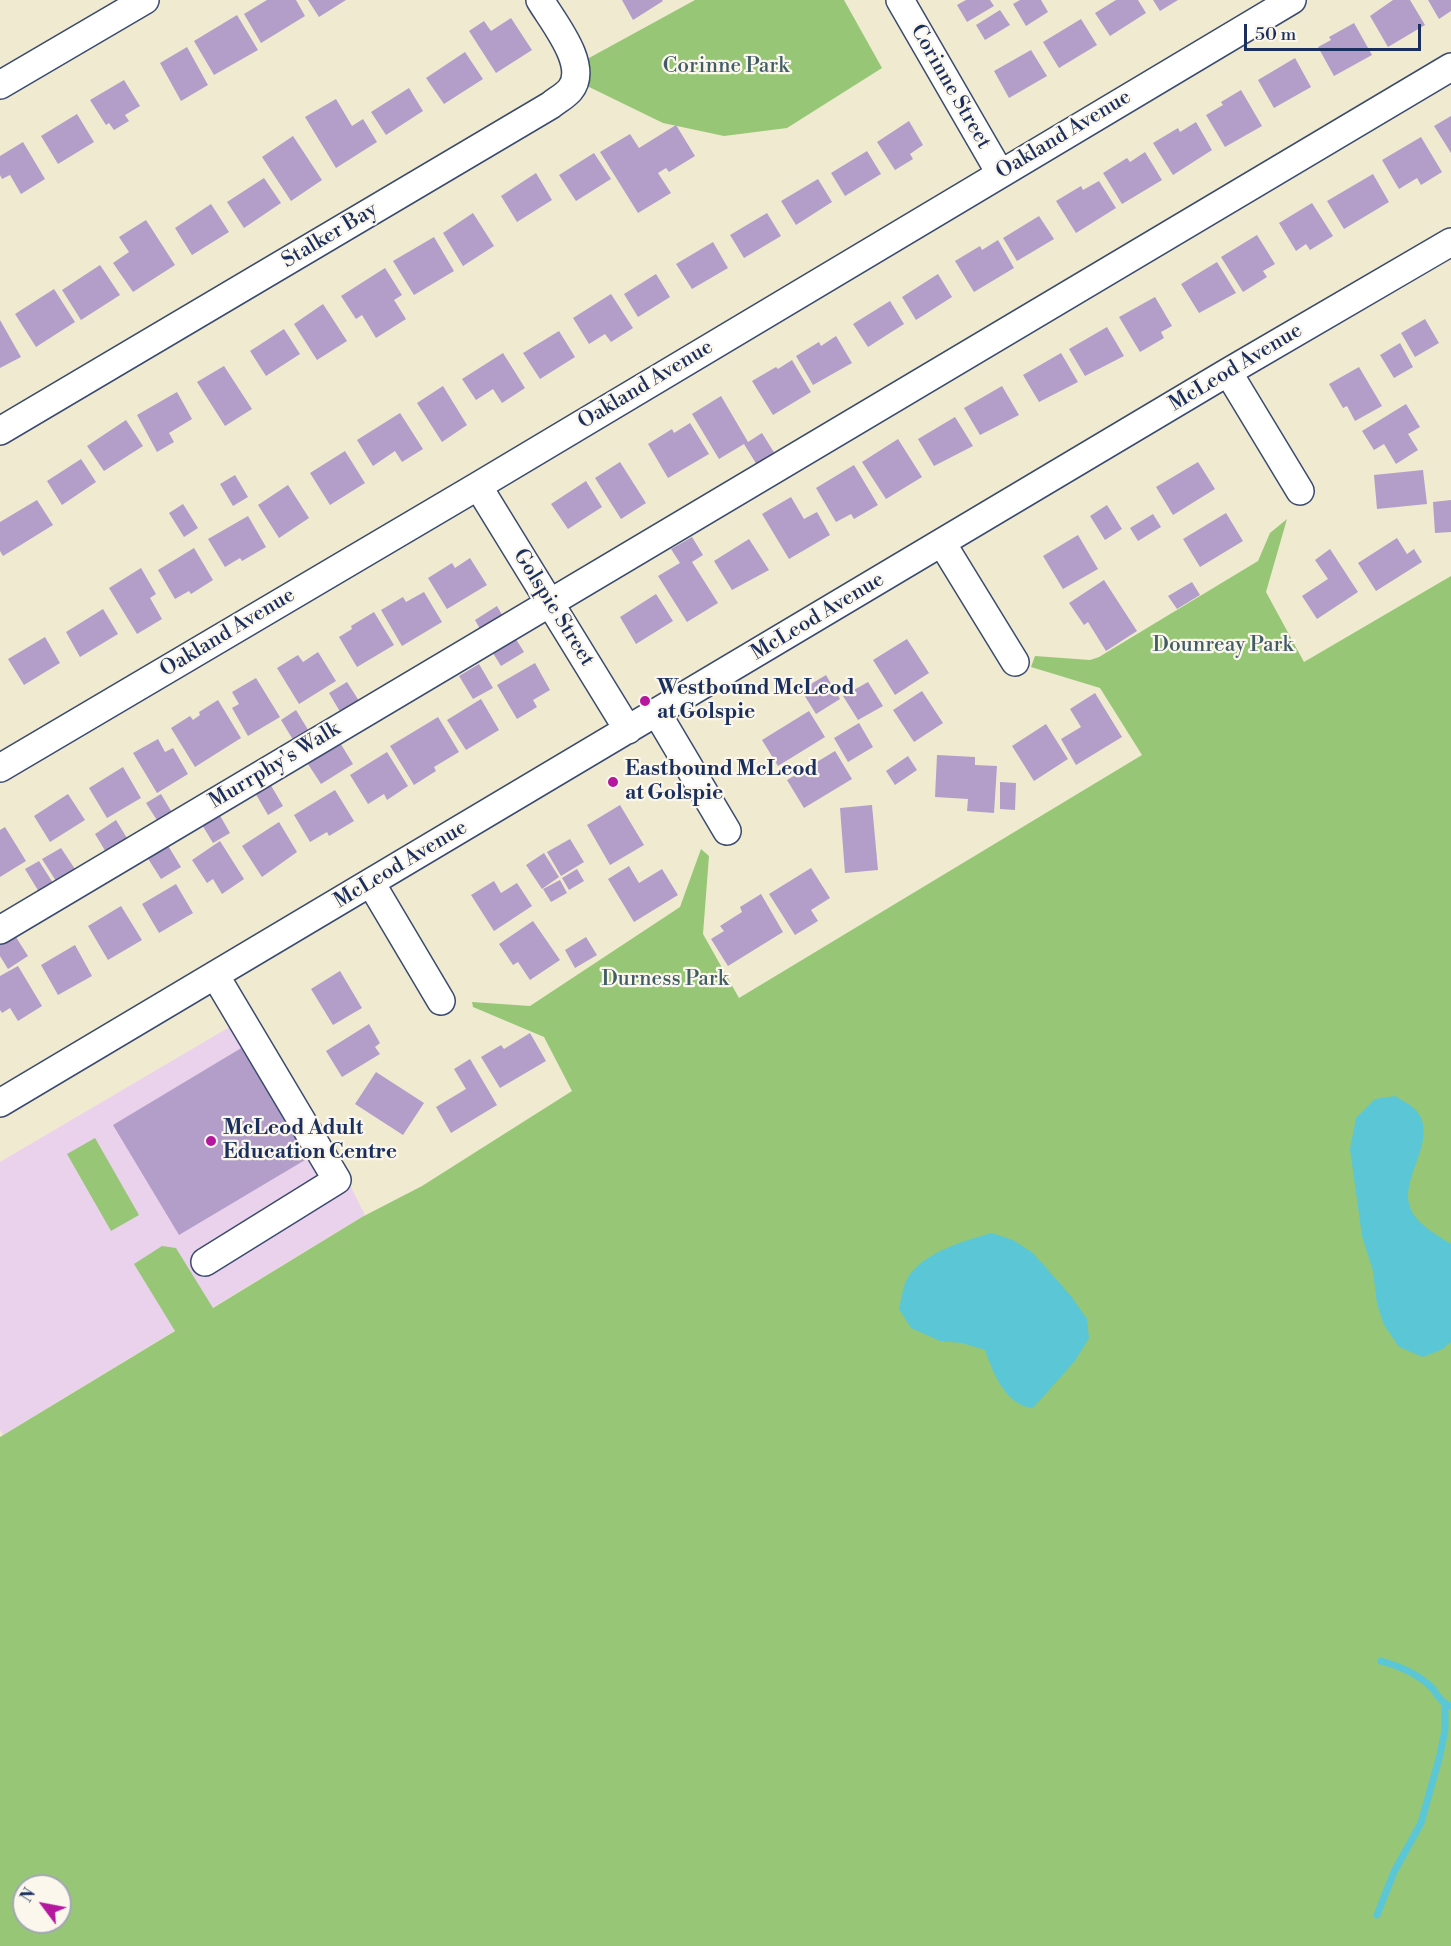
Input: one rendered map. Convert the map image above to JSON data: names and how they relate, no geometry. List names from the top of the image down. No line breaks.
{"streets":{"street":["Corinne Street","Oakland Avenue","Stalker Bay","McLeod Avenue","Golspie Street","Murrphy's Walk"]},"crossings":[["Corinne Street","Oakland Avenue"],["Oakland Avenue","Golspie Street"],["McLeod Avenue","Golspie Street"],["Golspie Street","Murrphy's Walk"]],"parks":["Corinne Park","Dounreay Park","Durness Park"],"places":["Westbound McLeod at Golspie","Eastbound McLeod at Golspie","McLeod Adult Education Centre"],"scale_bar":"50 m","north":"top left"}
